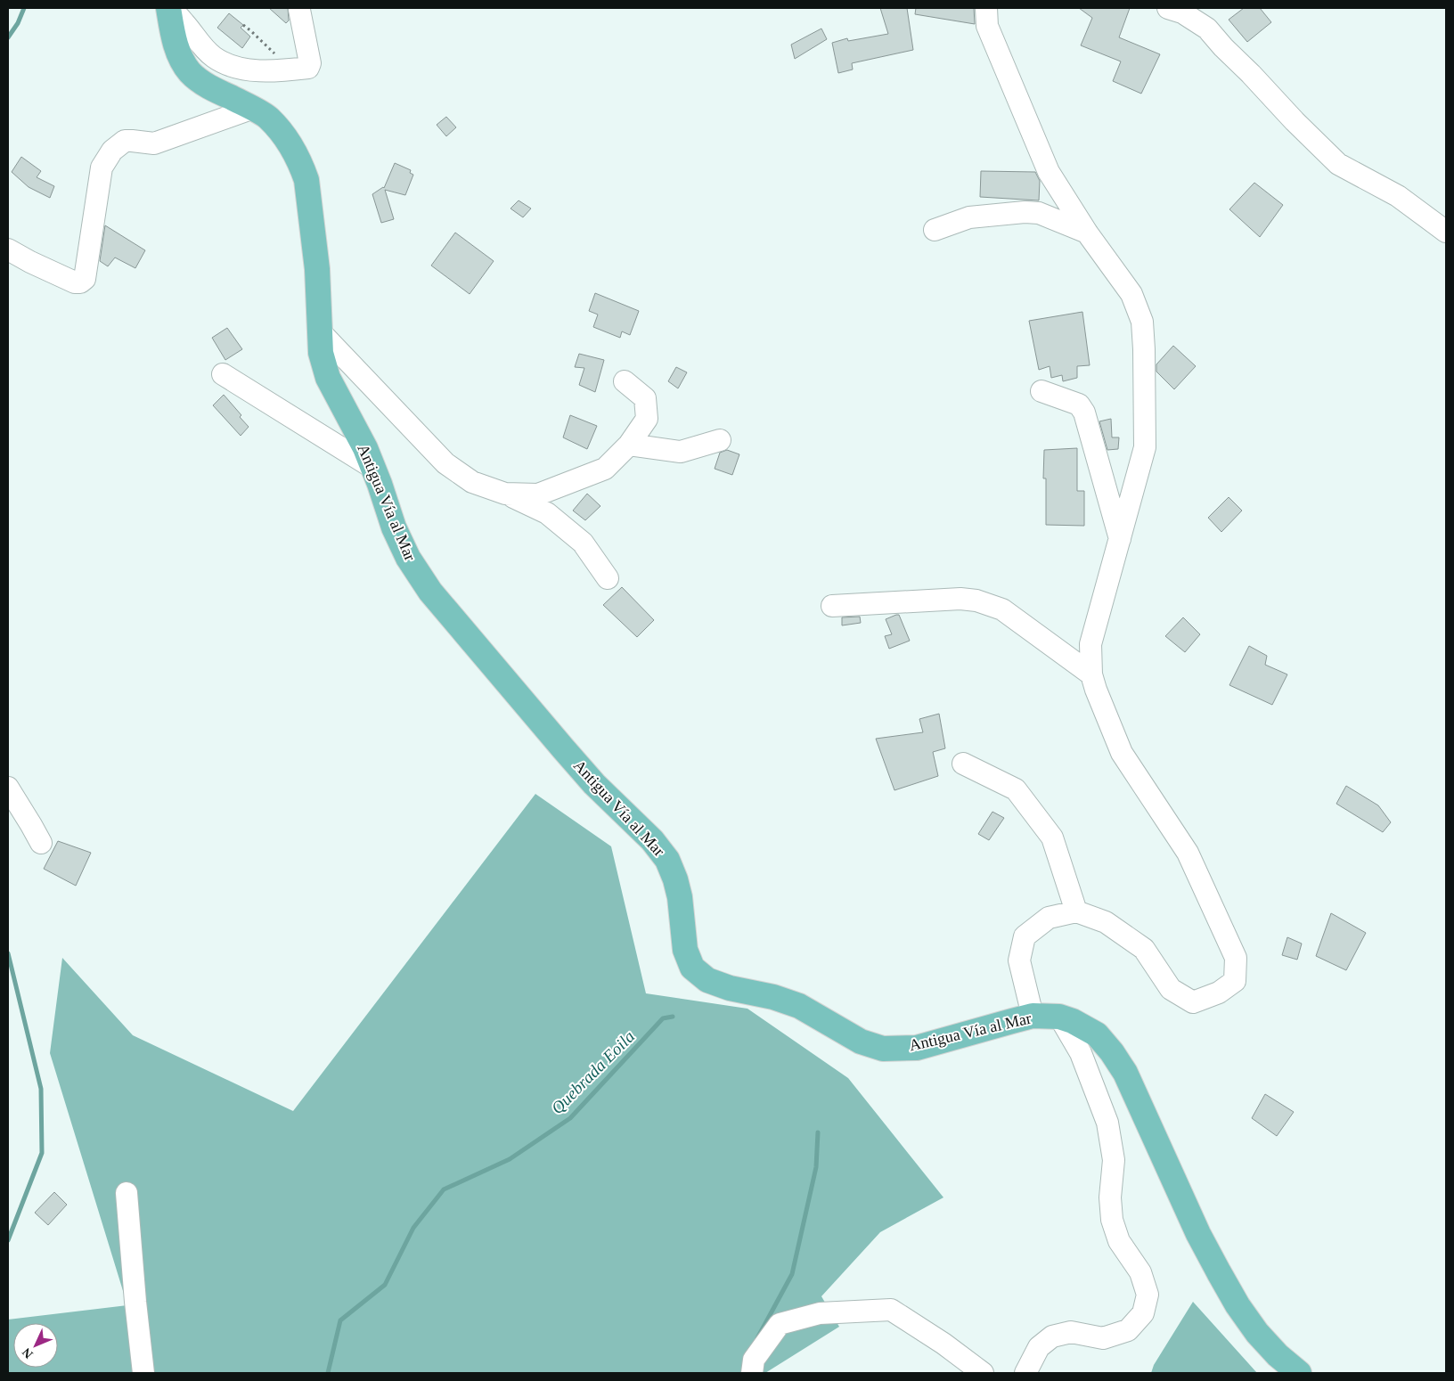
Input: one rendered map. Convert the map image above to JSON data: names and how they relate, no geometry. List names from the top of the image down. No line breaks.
{"streets":{"main road":["Antigua Vía al Mar"]},"water":["Quebrada Eoila"],"north":"bottom left"}
